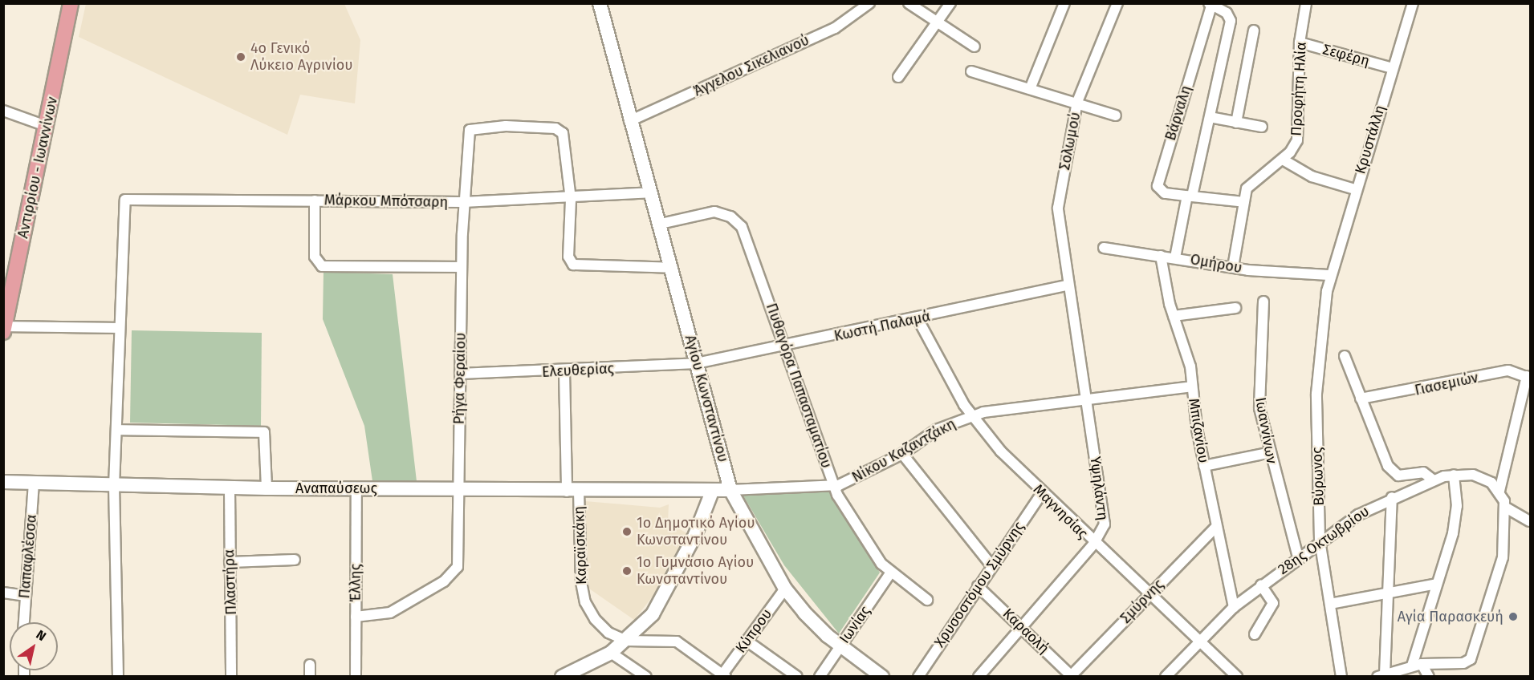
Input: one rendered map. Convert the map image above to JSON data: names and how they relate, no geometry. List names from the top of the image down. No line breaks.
{"streets":{"main road":["Αντιρρίου - Ιωαννίνων"],"street":["Σεφέρη","Άγγελου Σικελιανού","Προφήτη Ηλία","Βάρναλη","Κρυστάλλη","Σολωμού","Μάρκου Μπότσαρη","Ομήρου","Κωστή Παλαμά","Ελευθερίας","Ρήγα Φεραίου","Γιασεμιών","Πυθαγόρα Παπασταματίου","Αγίου Κωνσταντίνου","Μπιζανίου","Ιωαννίνων","Νίκου Καζαντζάκη","Βύρωνος","Αναπαύσεως","Υψηλάντη","Μαγνησίας","28ης Οκτωβρίου","Καραϊσκάκη","Παπαφλέσσα","Πλαστήρα","Έλλης","Χρυσοστόμου Σμύρνης","Σμύρνης","Ιωνίας","Κύπρου","Καραολή"]},"crossings":[["Σεφέρη","Προφήτη Ηλία"],["Σεφέρη","Κρυστάλλη"],["Άγγελου Σικελιανού","Αγίου Κωνσταντίνου"],["Προφήτη Ηλία","Ομήρου"],["Κρυστάλλη","Ομήρου"],["Κρυστάλλη","Βύρωνος"],["Σολωμού","Κωστή Παλαμά"],["Σολωμού","Υψηλάντη"],["Μάρκου Μπότσαρη","Ρήγα Φεραίου"],["Μάρκου Μπότσαρη","Αγίου Κωνσταντίνου"],["Ομήρου","Μπιζανίου"],["Ομήρου","Βύρωνος"],["Κωστή Παλαμά","Ελευθερίας"],["Κωστή Παλαμά","Πυθαγόρα Παπασταματίου"],["Κωστή Παλαμά","Αγίου Κωνσταντίνου"],["Κωστή Παλαμά","Υψηλάντη"],["Κωστή Παλαμά","Μαγνησίας"],["Ελευθερίας","Ρήγα Φεραίου"],["Ελευθερίας","Αγίου Κωνσταντίνου"],["Ελευθερίας","Καραϊσκάκη"],["Ρήγα Φεραίου","Αγίου Κωνσταντίνου"],["Ρήγα Φεραίου","Αναπαύσεως"],["Ρήγα Φεραίου","Έλλης"],["Πυθαγόρα Παπασταματίου","Αγίου Κωνσταντίνου"],["Πυθαγόρα Παπασταματίου","Νίκου Καζαντζάκη"],["Πυθαγόρα Παπασταματίου","Ιωνίας"],["Αγίου Κωνσταντίνου","Νίκου Καζαντζάκη"],["Αγίου Κωνσταντίνου","Αναπαύσεως"],["Αγίου Κωνσταντίνου","Ιωνίας"],["Αγίου Κωνσταντίνου","Κύπρου"],["Μπιζανίου","Νίκου Καζαντζάκη"],["Μπιζανίου","28ης Οκτωβρίου"],["Μπιζανίου","Σμύρνης"],["Ιωαννίνων","28ης Οκτωβρίου"],["Νίκου Καζαντζάκη","Αναπαύσεως"],["Νίκου Καζαντζάκη","Υψηλάντη"],["Νίκου Καζαντζάκη","Μαγνησίας"],["Βύρωνος","28ης Οκτωβρίου"],["Αναπαύσεως","Καραϊσκάκη"],["Αναπαύσεως","Παπαφλέσσα"],["Αναπαύσεως","Πλαστήρα"],["Αναπαύσεως","Έλλης"],["Υψηλάντη","Μαγνησίας"],["Υψηλάντη","Καραολή"],["Μαγνησίας","28ης Οκτωβρίου"],["Μαγνησίας","Χρυσοστόμου Σμύρνης"],["Μαγνησίας","Σμύρνης"],["Χρυσοστόμου Σμύρνης","Καραολή"],["Σμύρνης","Καραολή"]],"places":["4ο Γενικό Λύκειο Αγρινίου","1ο Δημοτικό Αγίου Κωνσταντίνου","1ο Γυμνάσιο Αγίου Κωνσταντίνου","Αγία Παρασκευή"],"north":"top right"}
